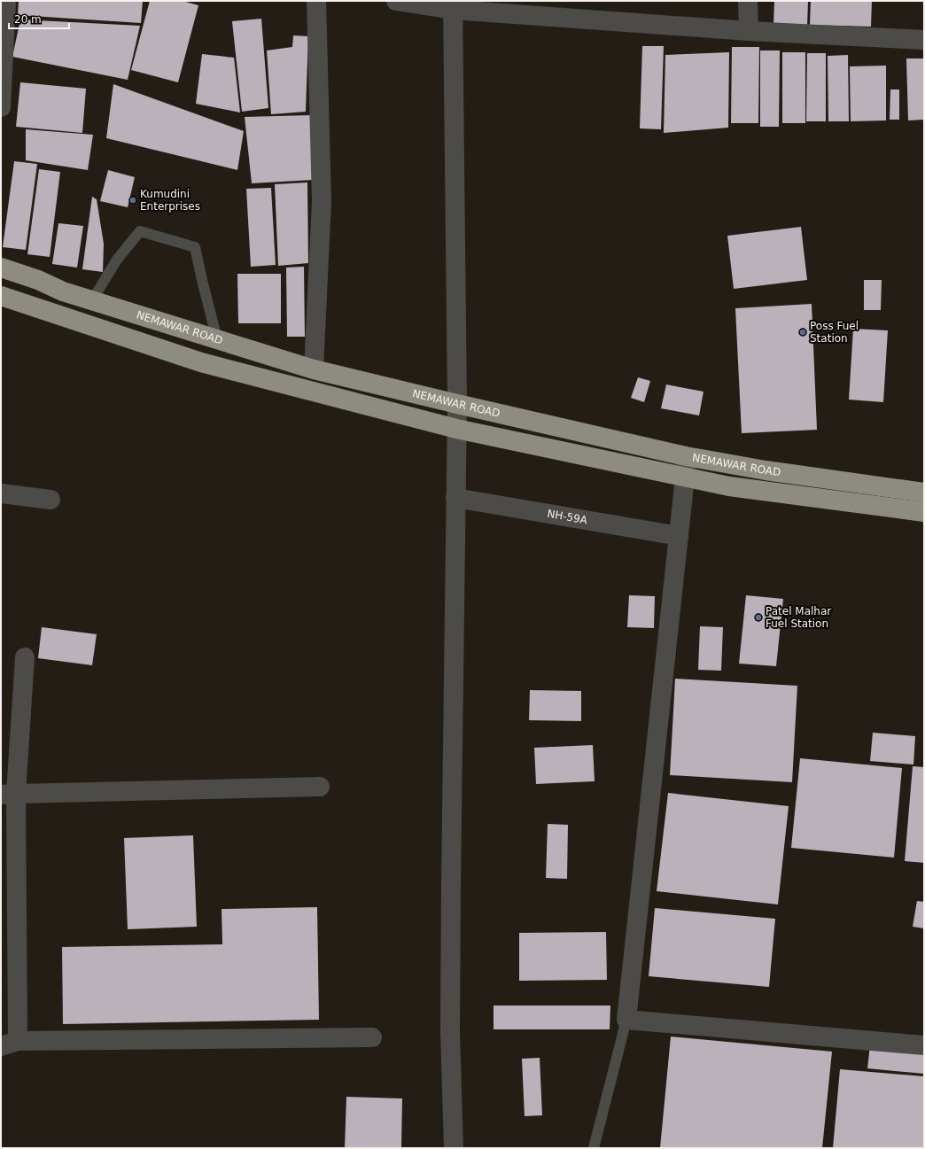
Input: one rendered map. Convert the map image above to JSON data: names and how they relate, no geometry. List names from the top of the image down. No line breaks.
{"streets":{"highway":["NEMAWAR ROAD"],"street":["NH-59A"]},"places":["Kumudini Enterprises","Poss Fuel Station","Patel Malhar Fuel Station"],"scale_bar":"20 m"}
